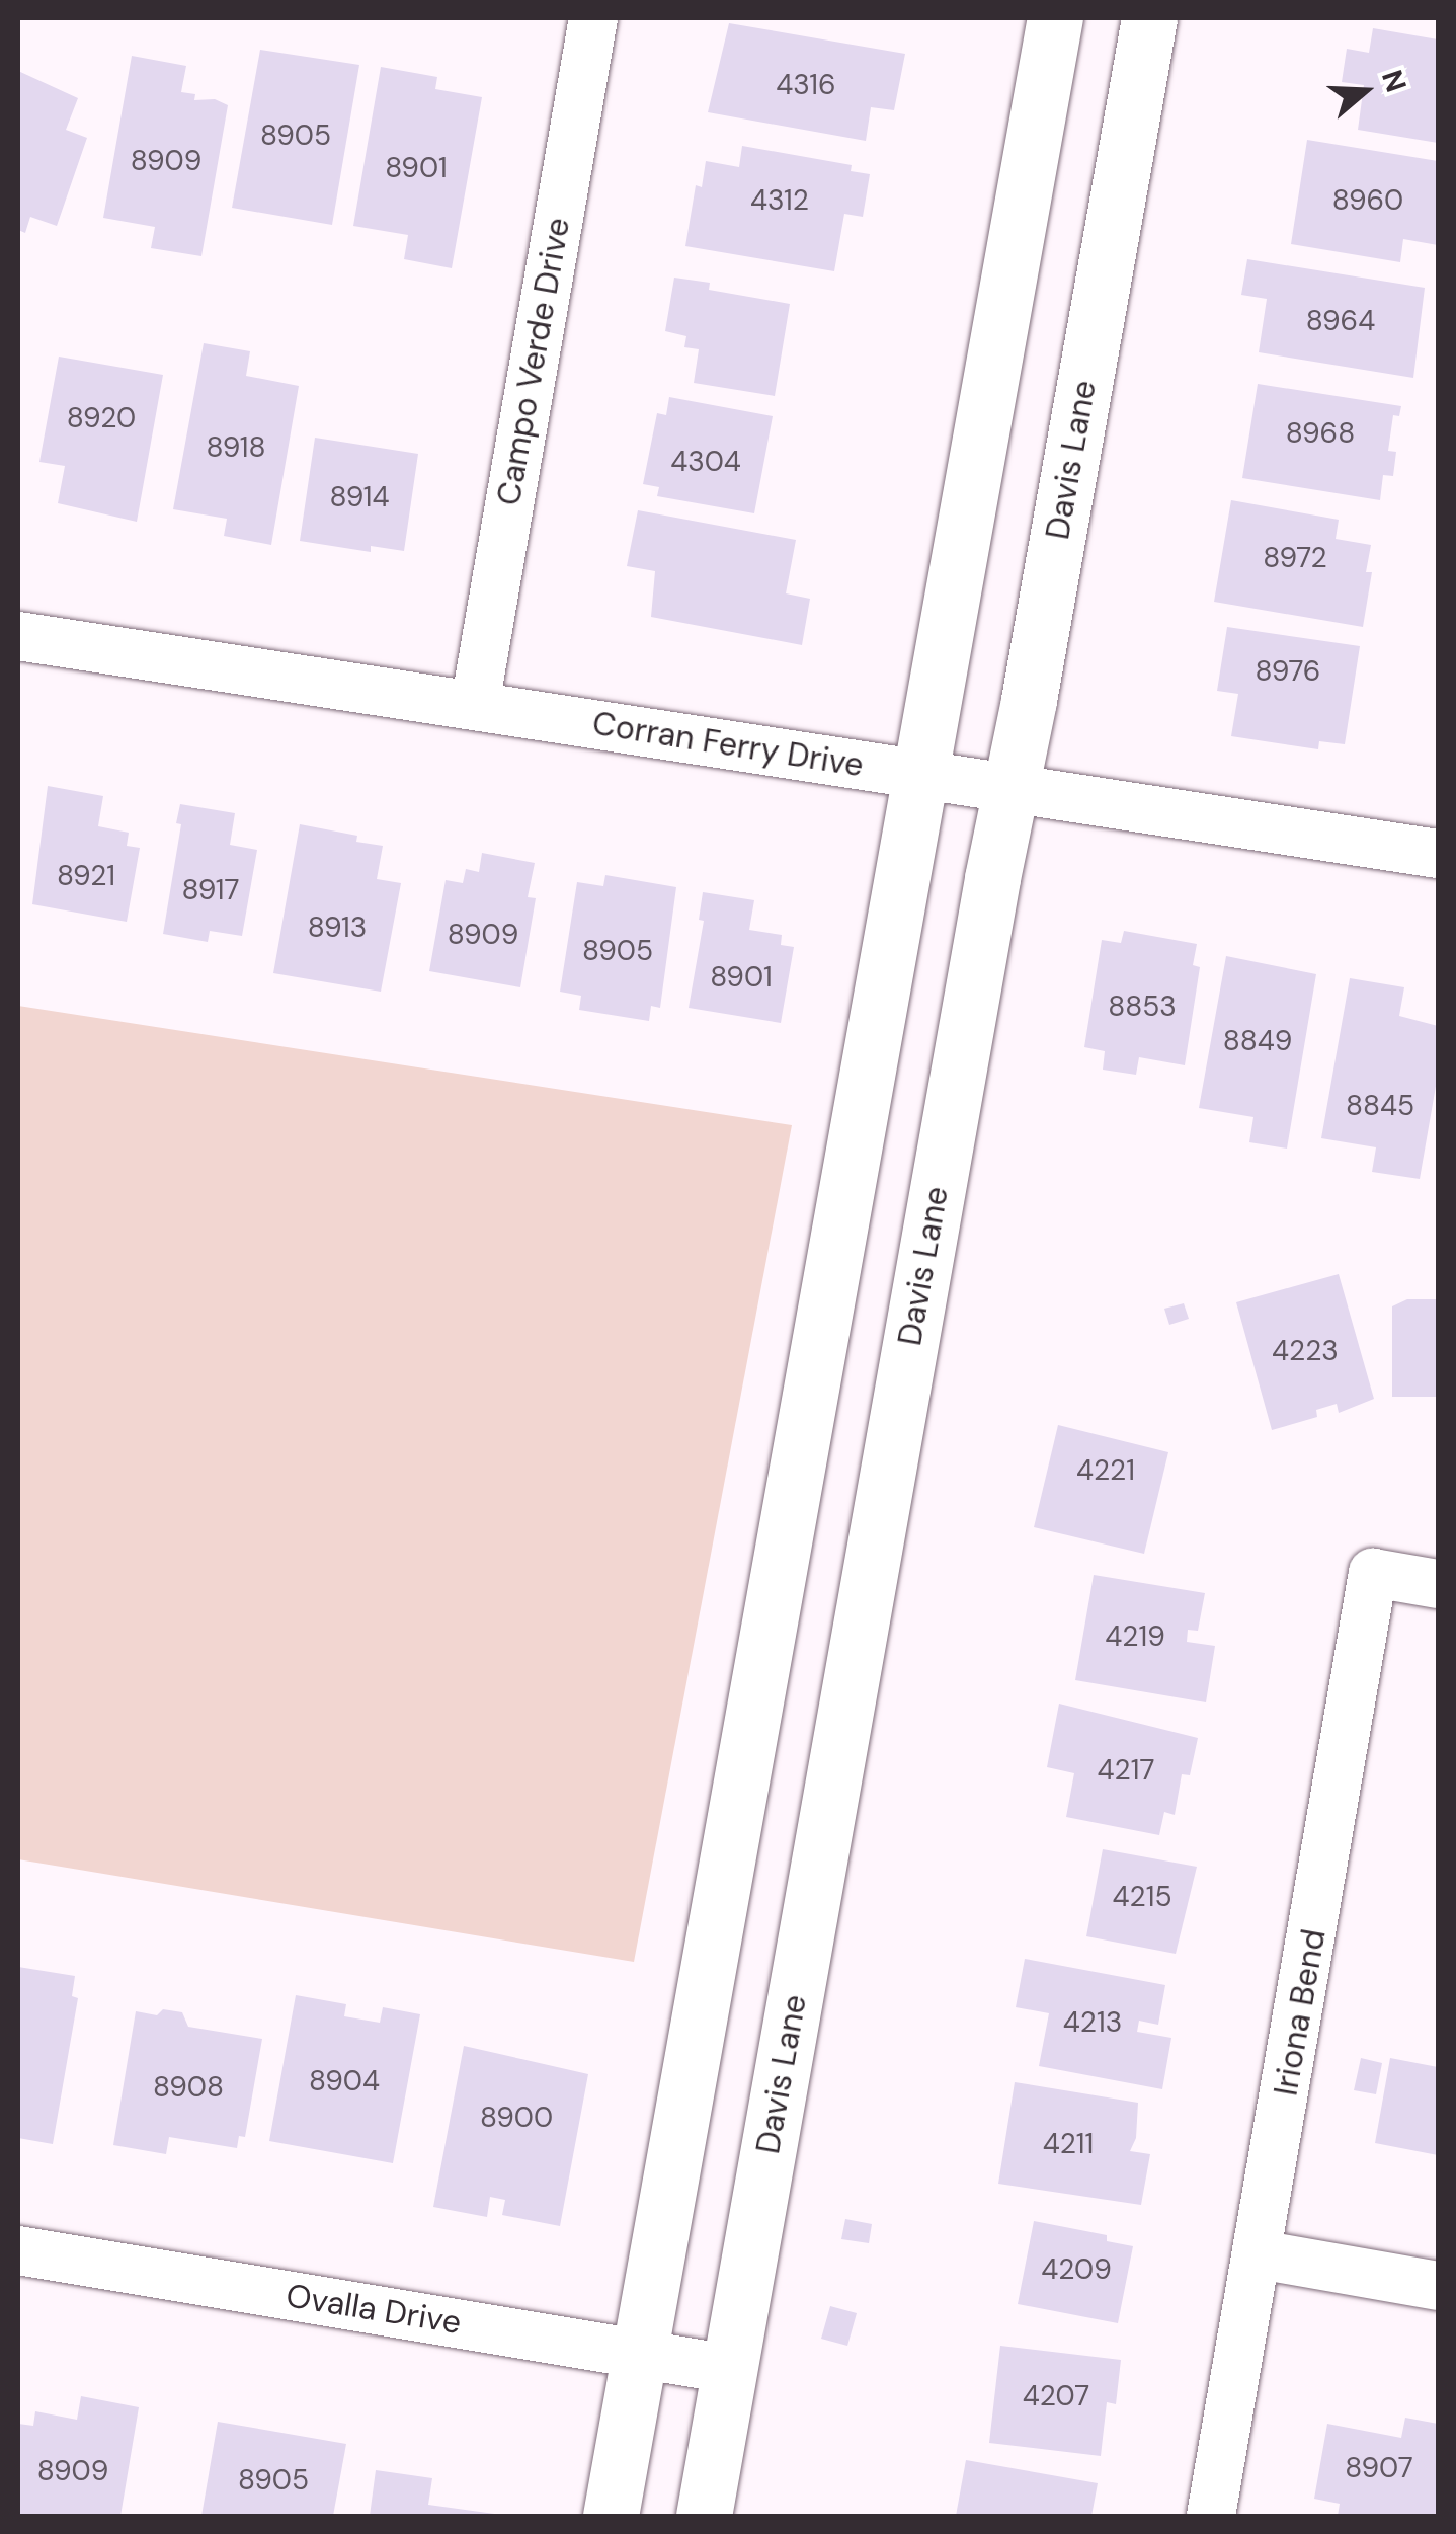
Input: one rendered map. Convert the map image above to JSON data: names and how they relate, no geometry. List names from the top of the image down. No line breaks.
{"streets":{"main road":["Davis Lane"],"street":["Campo Verde Drive","Corran Ferry Drive","Iriona Bend","Ovalla Drive"]},"crossings":[["Campo Verde Drive","Corran Ferry Drive"],["Davis Lane","Corran Ferry Drive"],["Davis Lane","Ovalla Drive"]],"house_numbers":["4316","8905","8909","8901","4312","8960","8964","8920","8968","8918","4304","8914","8972","8976","8921","8917","8913","8909","8905","8901","8853","8849","8845","4223","4221","4219","4217","4215","4213","8904","8908","8900","4211","4209","4207","8907","8909","8905"],"north":"right"}
